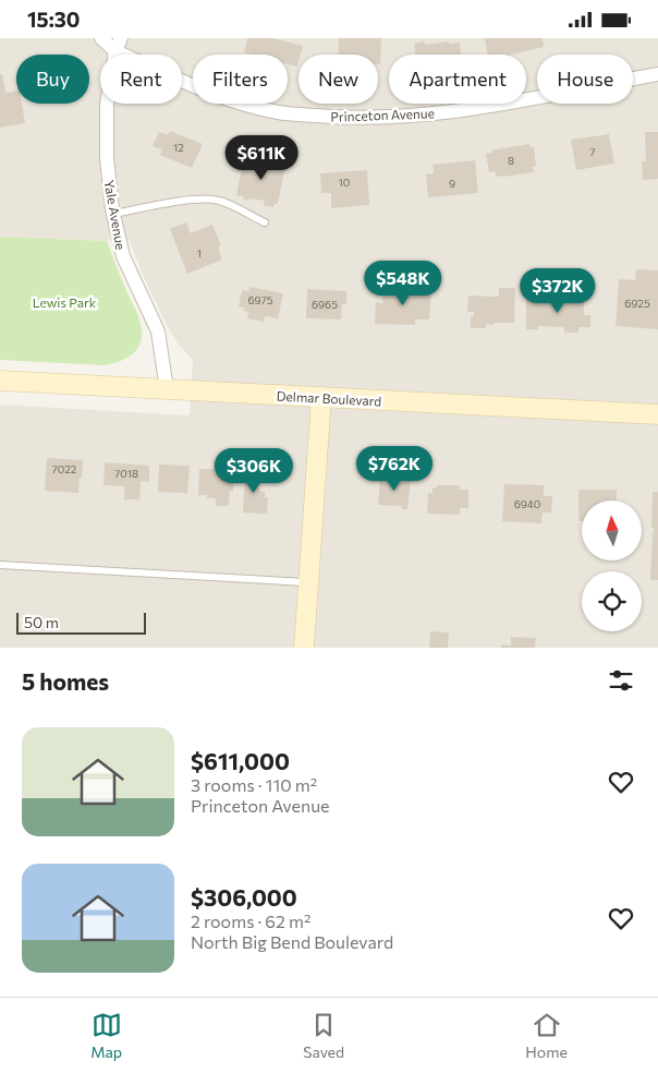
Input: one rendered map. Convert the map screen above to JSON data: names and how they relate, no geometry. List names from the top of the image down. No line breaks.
{"streets":{"main road":["Delmar Boulevard"],"street":["Princeton Avenue","Yale Avenue"]},"crossings":[["Princeton Avenue","Yale Avenue"],["Yale Avenue","Delmar Boulevard"]],"parks":["Lewis Park"],"house_numbers":["12","7","8","10","9","1","6975","6925","6965","7022","7018","6940"],"scale_bar":"50 m","north":"top","page":{"status":"15:30","chip":["Buy","Rent","Filters","New","Apartment","House"],"price":["$611K","$548K","$372K","$762K","$306K"],"scale":"50 m","heading":"5 homes","list":[{"name":"$611,000","note":"3 rooms · 110 m² · Princeton Avenue"},{"name":"$306,000","note":"2 rooms · 62 m² · North Big Bend Boulevard"}],"tabs":["Map","Saved","Home"]}}
